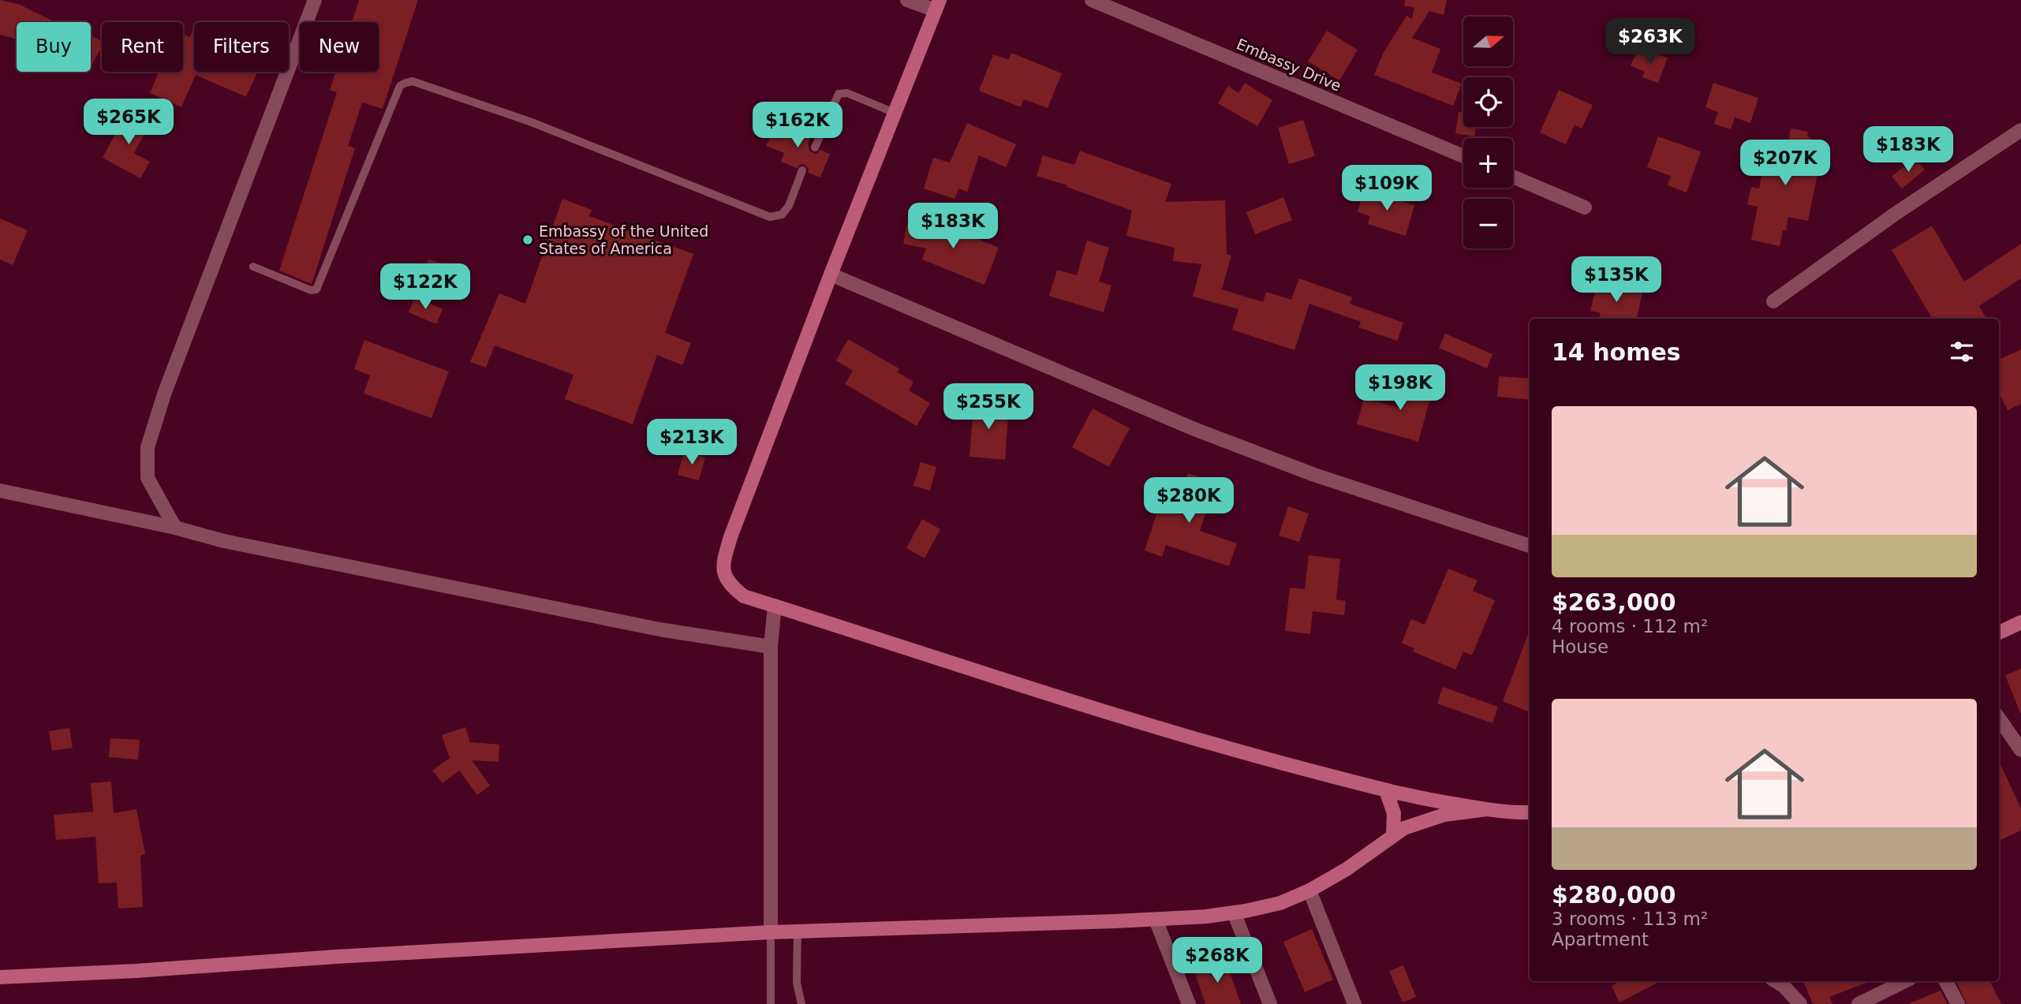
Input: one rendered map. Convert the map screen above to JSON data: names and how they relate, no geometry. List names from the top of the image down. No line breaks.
{"streets":{"street":["Embassy Drive"]},"places":["Embassy of the United States of America"],"north":"right","page":{"map_buttons":["+","−"],"price":["$263K","$265K","$162K","$183K","$207K","$109K","$183K","$135K","$122K","$198K","$255K","$213K","$280K","$268K"],"chip":["Buy","Rent","Filters","New"],"heading":"14 homes","list":[{"name":"$263,000","note":"4 rooms · 112 m² · House"},{"name":"$280,000","note":"3 rooms · 113 m² · Apartment"}]}}
